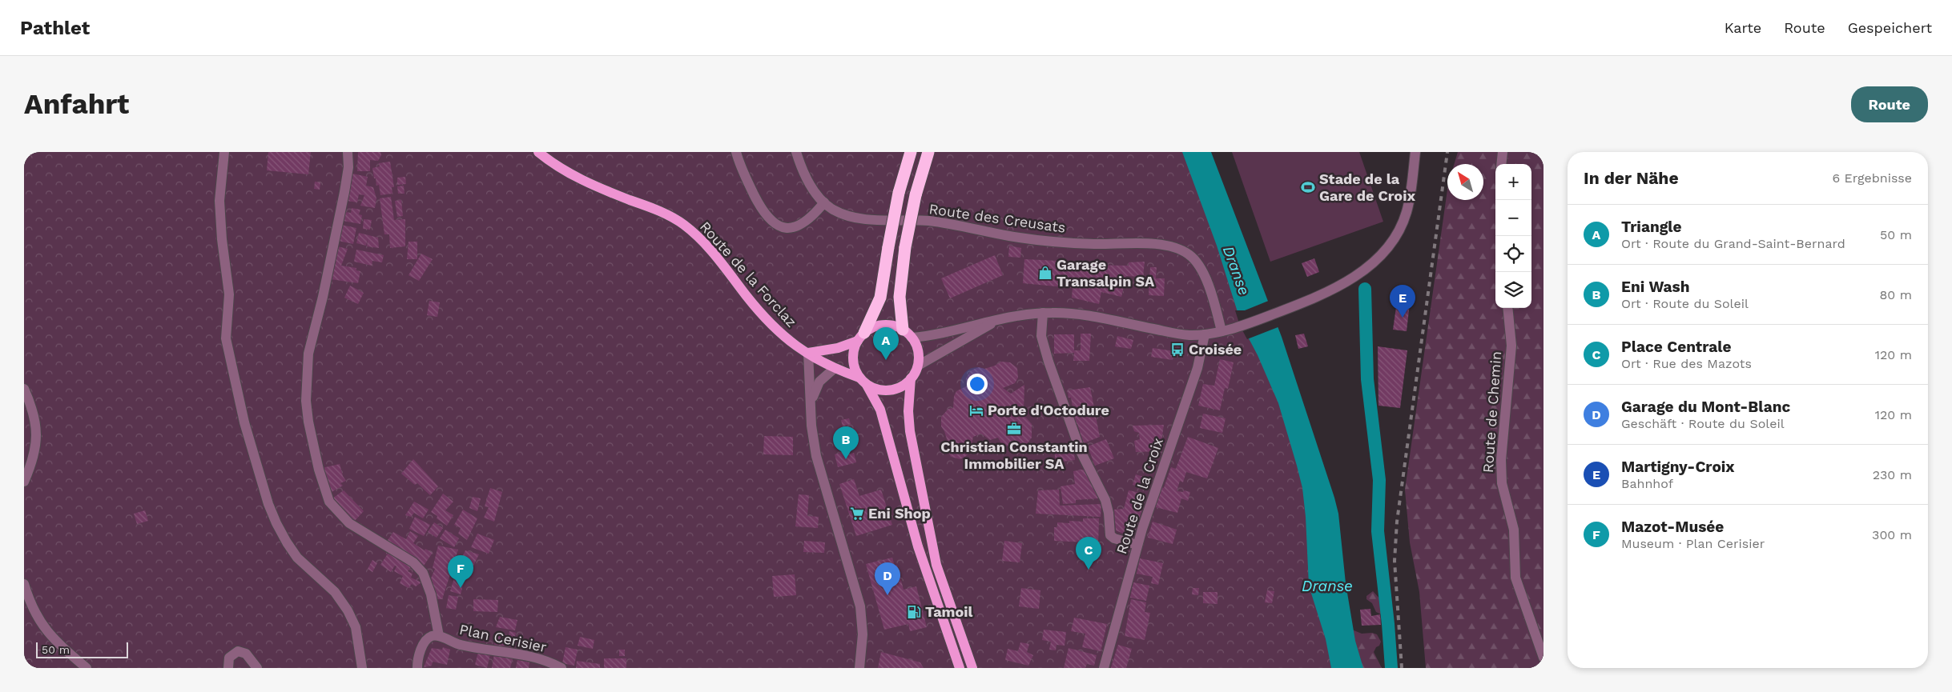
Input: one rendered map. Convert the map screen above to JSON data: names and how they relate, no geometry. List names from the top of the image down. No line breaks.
{"streets":{"main road":["Route de la Forclaz"],"street":["Route des Creusats","Route de Chemin","Route de la Croix","Plan Cerisier"]},"water":["Dranse"],"places":{"sports":["Stade de la Gare de Croix"],"shop":["Garage Transalpin SA"],"bus stop":["Croisée"],"hotel":["Porte d'Octodure"],"office":["Christian Constantin Immobilier SA"],"supermarket":["Eni Shop"],"fuel station":["Tamoil"]},"scale_bar":"50 m","north":"top left","page":{"header":"Pathlet","nav":["Karte","Route","Gespeichert"],"buttons":"Route","title":"Anfahrt","heading":["In der Nähe","6 Ergebnisse"],"map_buttons":["+","−"],"list":[{"mark":"A","name":"Triangle","note":"Ort · Route du Grand-Saint-Bernard","value":"50 m"},{"mark":"B","name":"Eni Wash","note":"Ort · Route du Soleil","value":"80 m"},{"mark":"C","name":"Place Centrale","note":"Ort · Rue des Mazots","value":"120 m"},{"mark":"D","name":"Garage du Mont-Blanc","note":"Geschäft · Route du Soleil","value":"120 m"},{"mark":"E","name":"Martigny-Croix","note":"Bahnhof","value":"230 m"},{"mark":"F","name":"Mazot-Musée","note":"Museum · Plan Cerisier","value":"300 m"}],"pins":["E","A","B","C","F","D"],"scale":"50 m"}}
